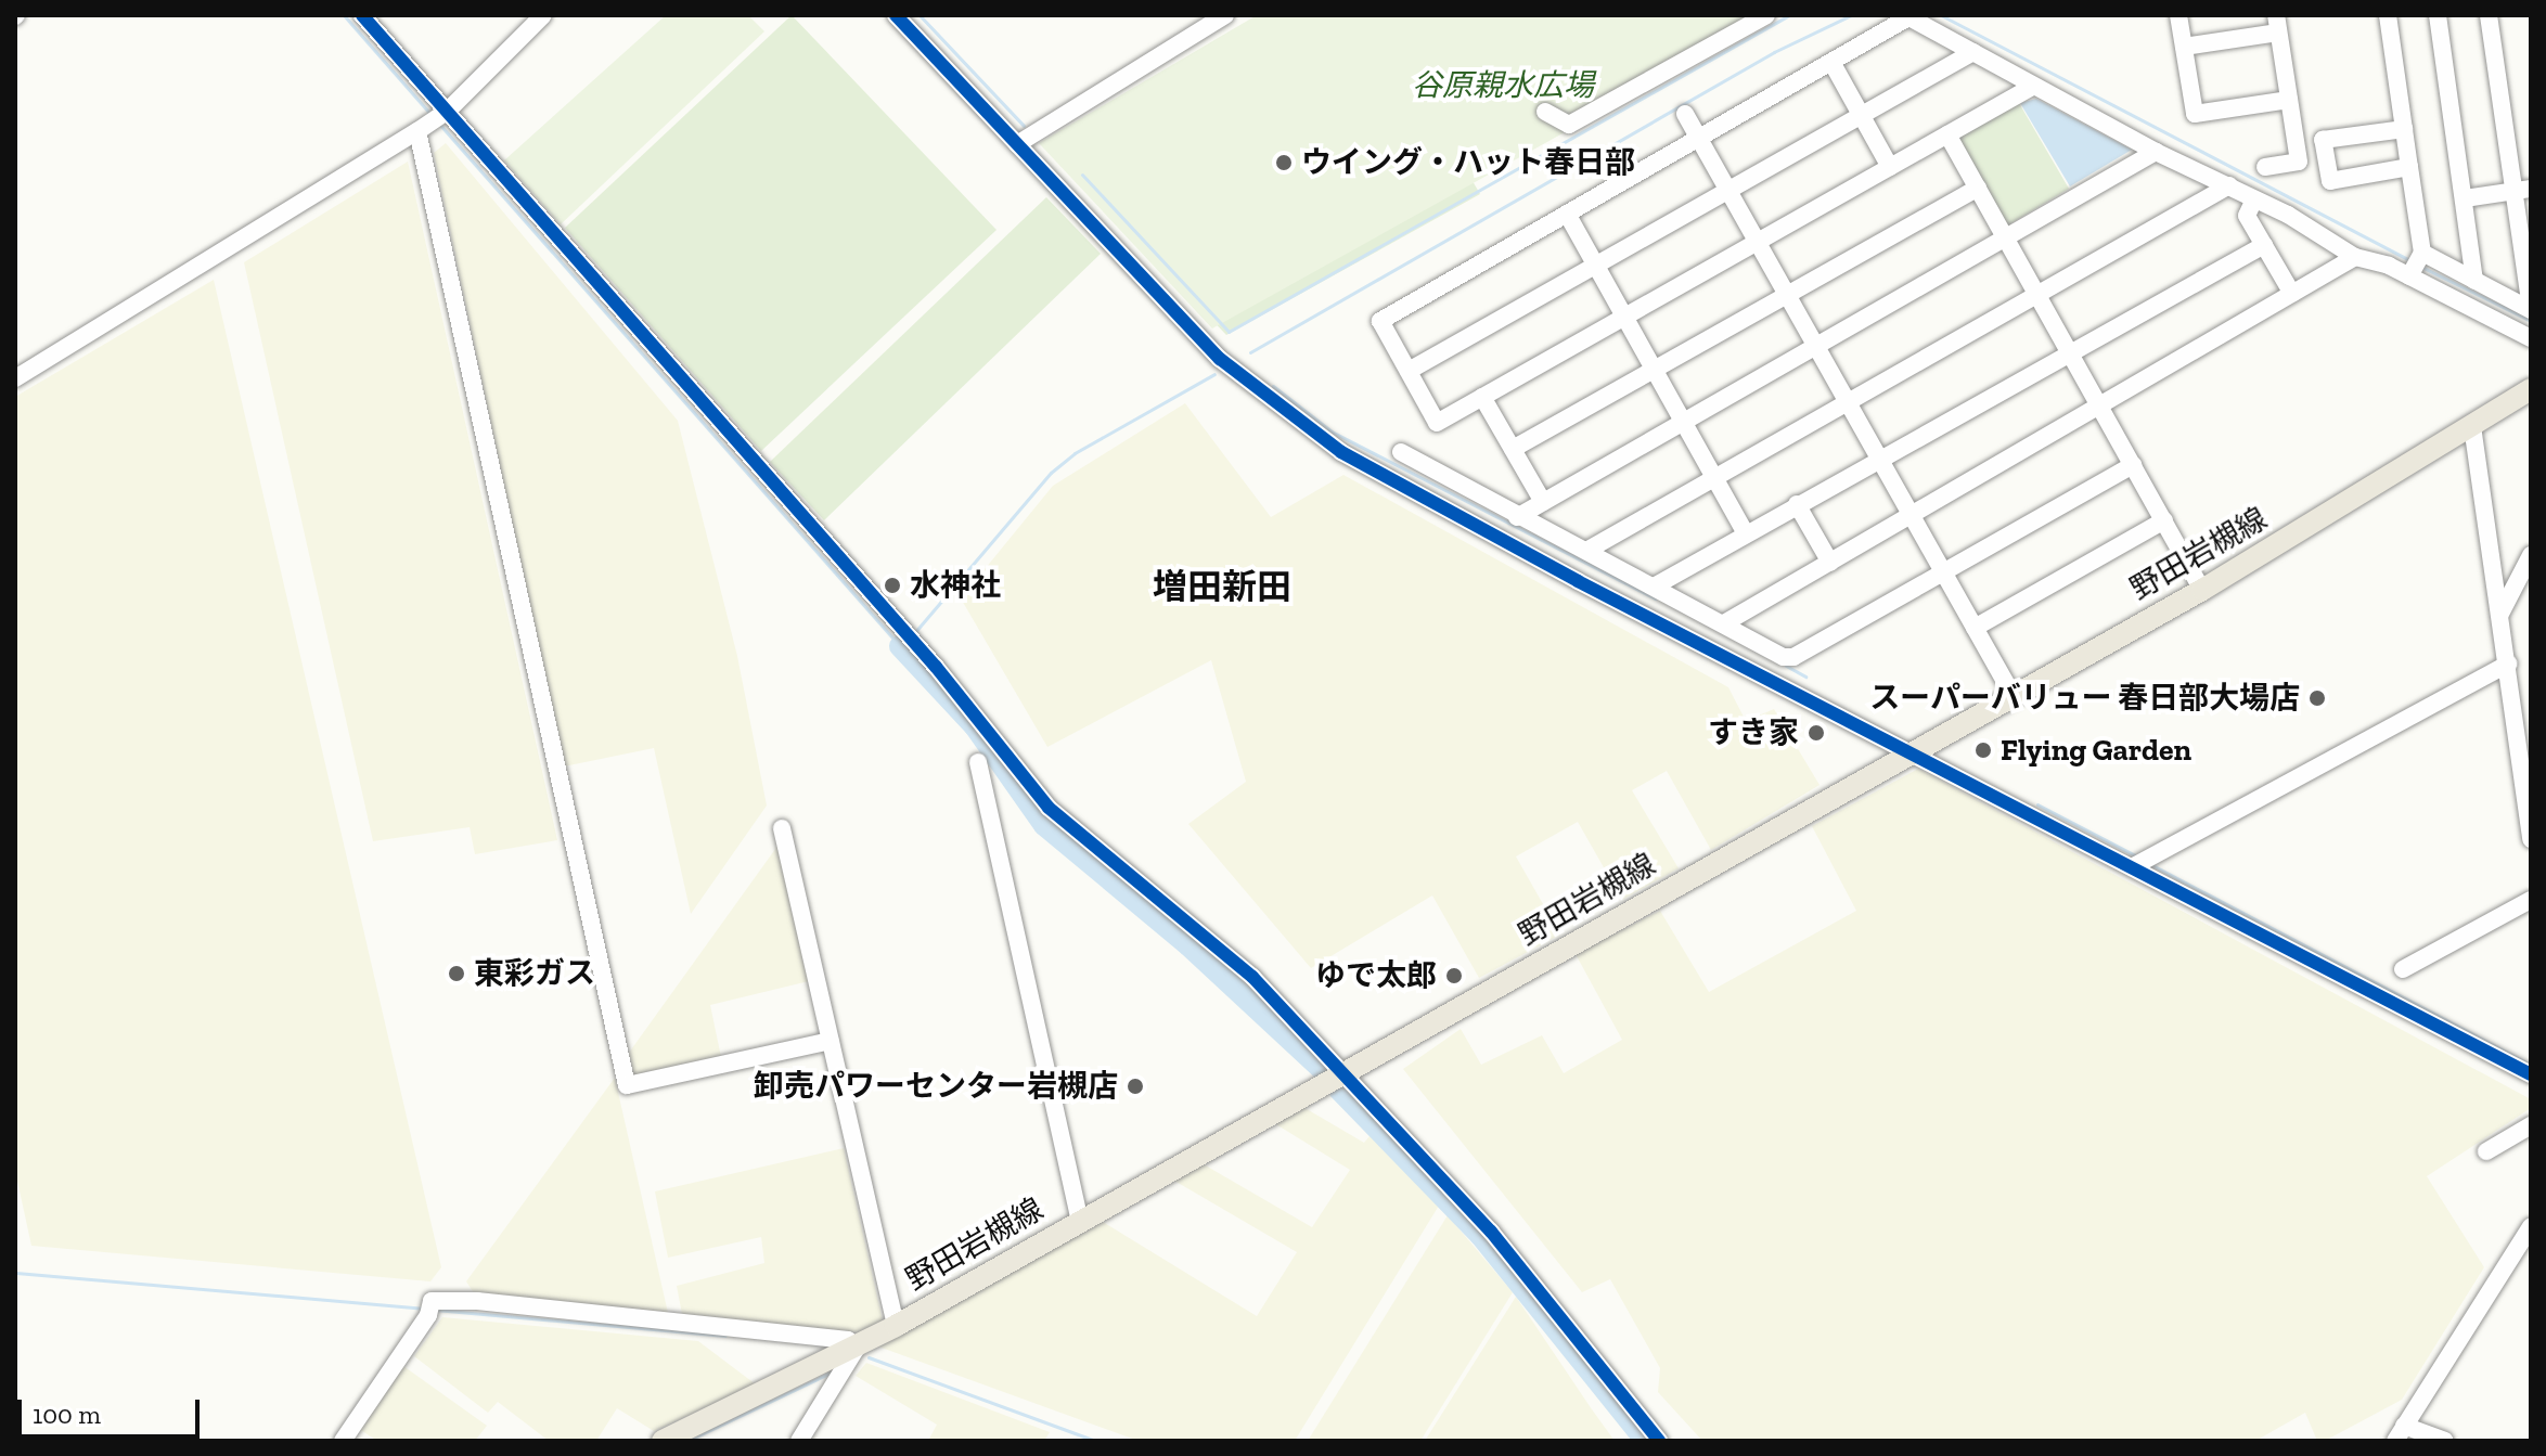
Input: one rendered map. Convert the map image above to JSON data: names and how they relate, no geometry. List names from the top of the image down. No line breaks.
{"streets":{"main road":["野田岩槻線"]},"districts":["増田新田"],"parks":["谷原親水広場"],"places":["ウイング・ハット春日部","水神社","スーパーバリュー 春日部大場店","すき家","Flying Garden","東彩ガス","ゆで太郎","卸売パワーセンター岩槻店"],"scale_bar":"100 m"}
